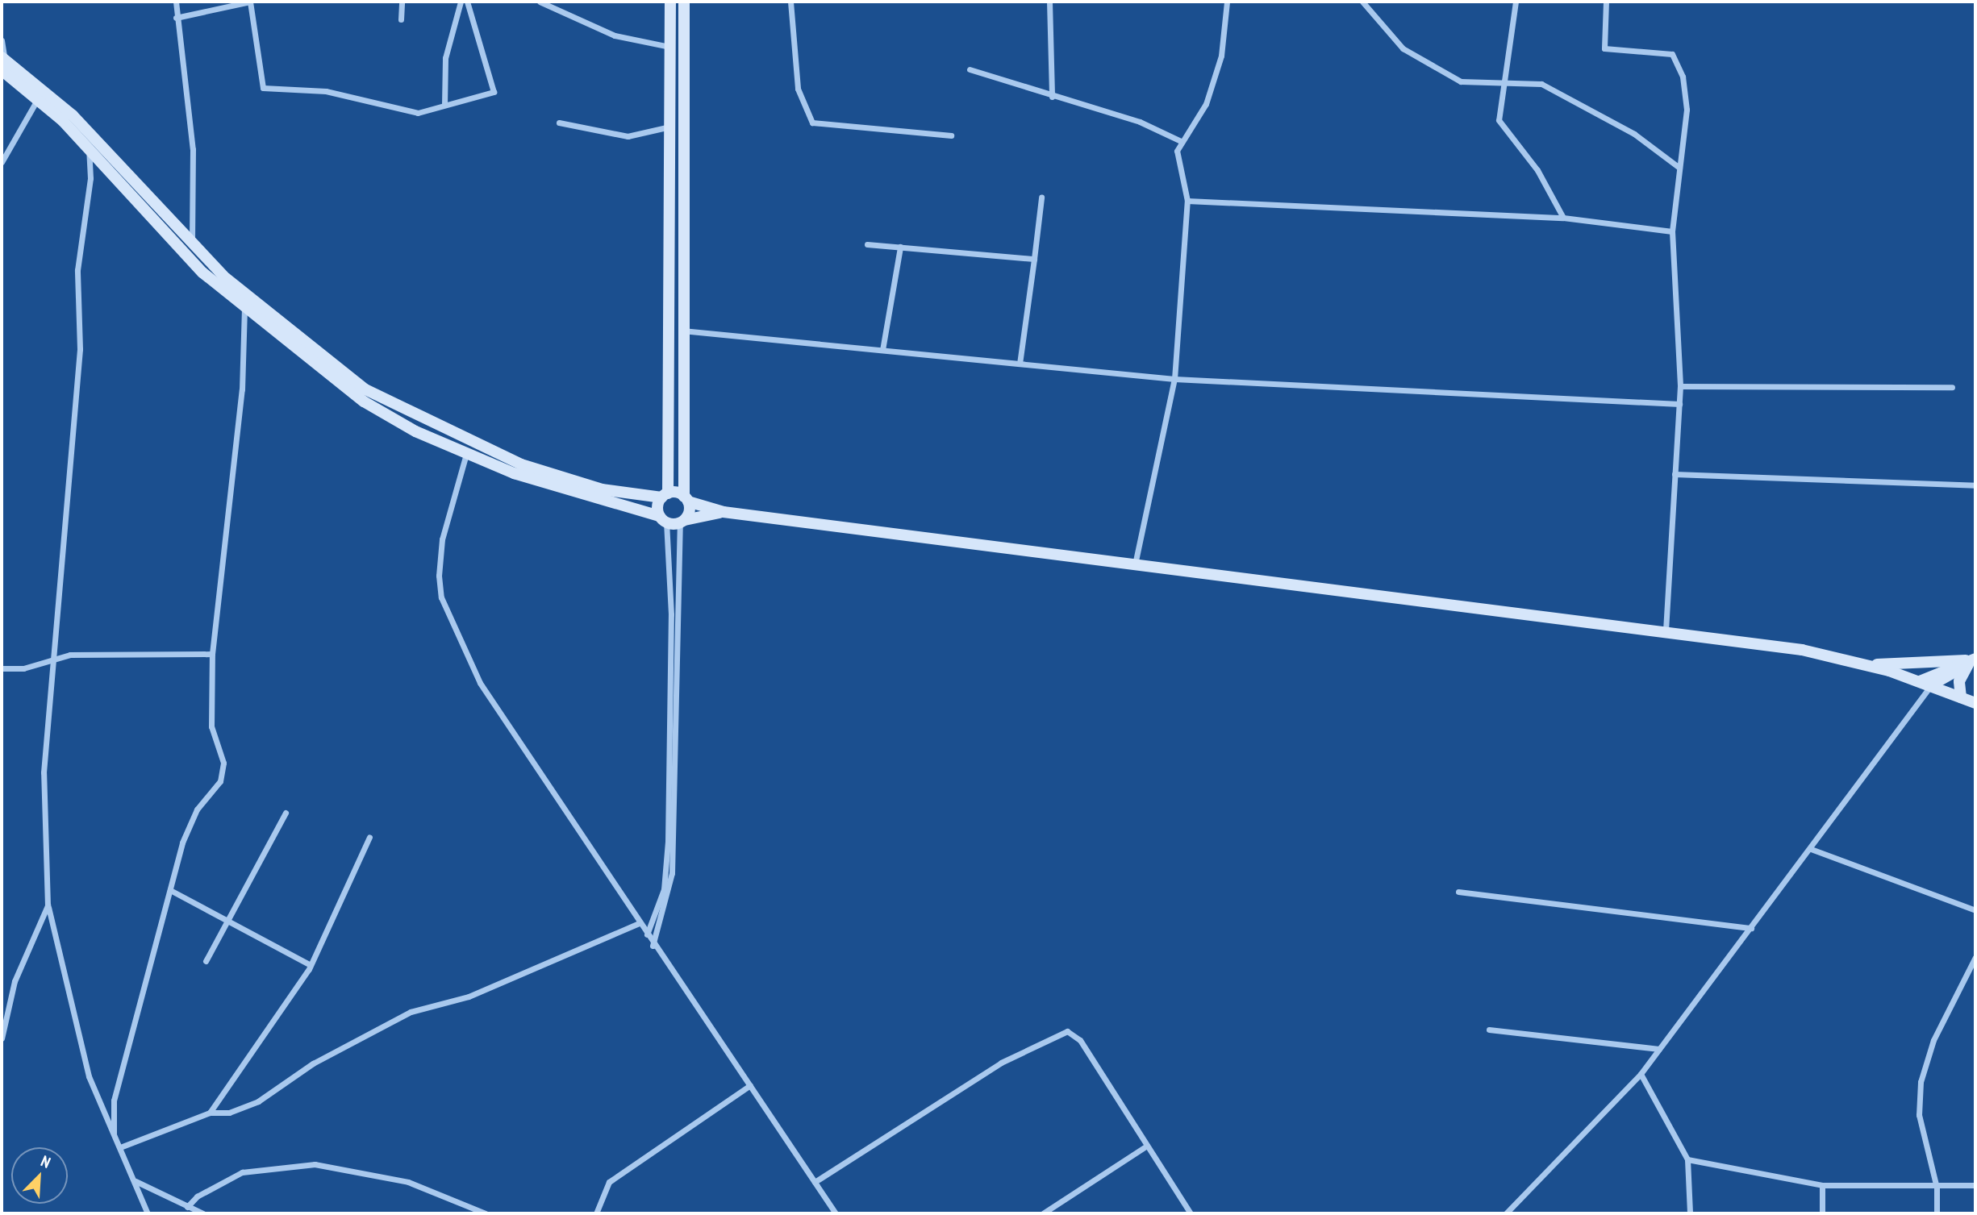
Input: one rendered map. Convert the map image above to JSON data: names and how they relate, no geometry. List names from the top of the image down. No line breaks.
{"north":"top right"}
